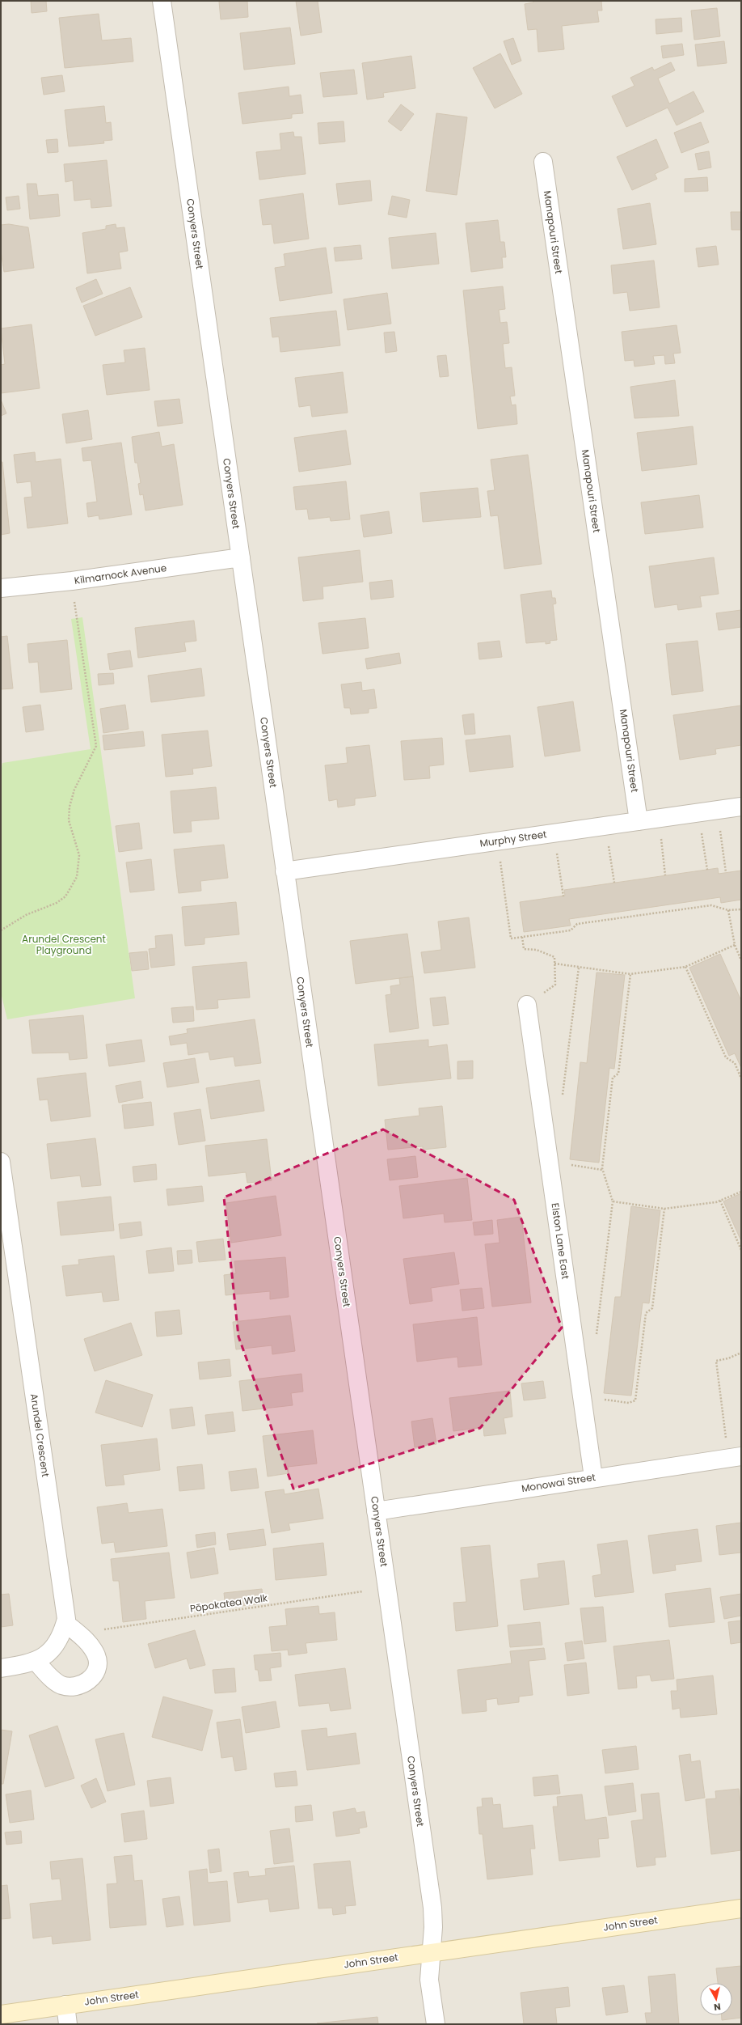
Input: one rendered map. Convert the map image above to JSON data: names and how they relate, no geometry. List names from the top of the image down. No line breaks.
{"streets":{"street":["Manapouri Street","Conyers Street","Kilmarnock Avenue","Murphy Street","Elston Lane East","Arundel Crescent","Monowai Street","John Street"],"path":["Pōpokatea Walk"]},"crossings":[["Manapouri Street","Murphy Street"],["Conyers Street","Kilmarnock Avenue"],["Conyers Street","Murphy Street"],["Conyers Street","Monowai Street"],["Conyers Street","John Street"],["Elston Lane East","Monowai Street"]],"parks":["Arundel Crescent Playground"],"north":"bottom"}
